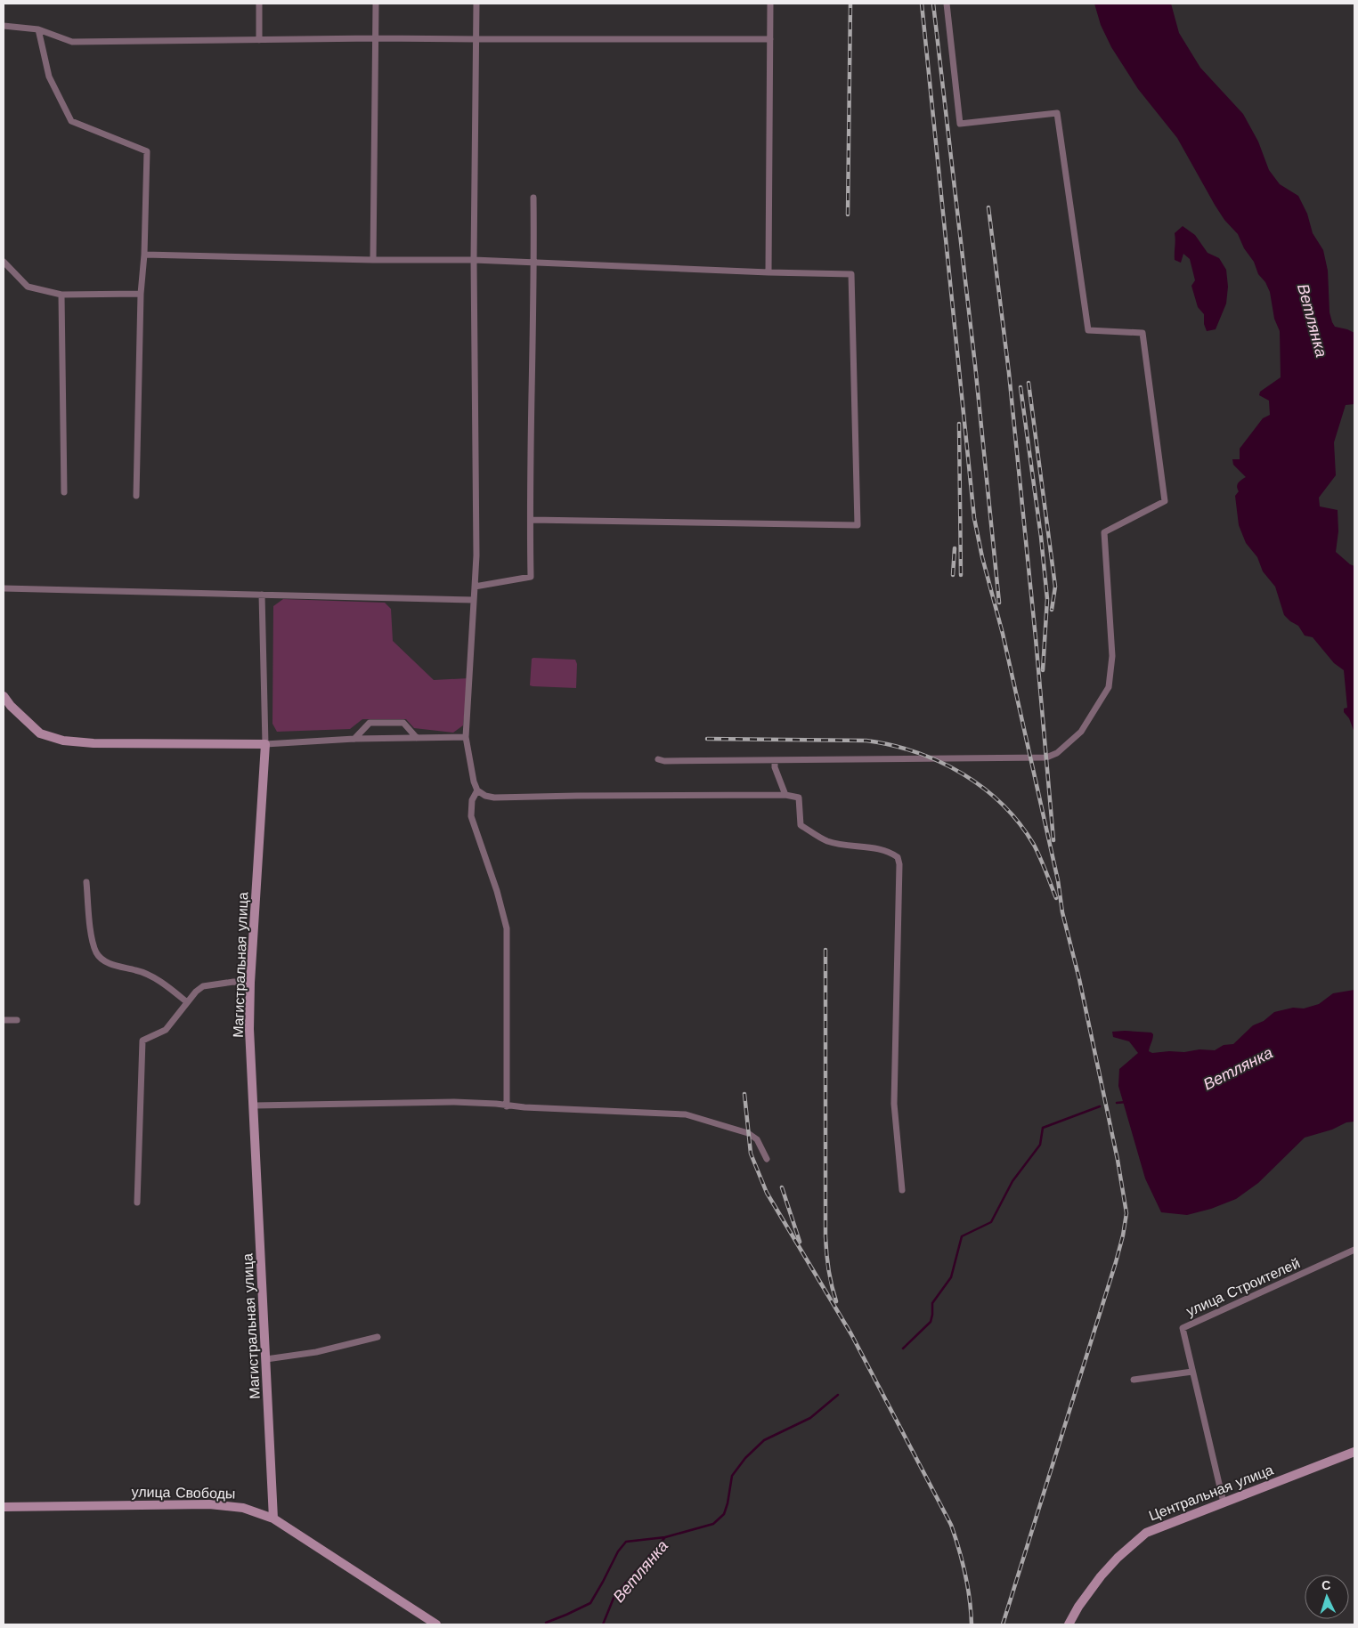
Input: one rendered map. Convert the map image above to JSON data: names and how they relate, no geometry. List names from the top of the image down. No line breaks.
{"streets":{"main road":["Магистральная улица","улица Свободы","Центральная улица"],"street":["улица Строителей"]},"crossings":[["Магистральная улица","улица Свободы"],["улица Строителей","Центральная улица"]],"water":["Ветлянка"],"north":"top"}
